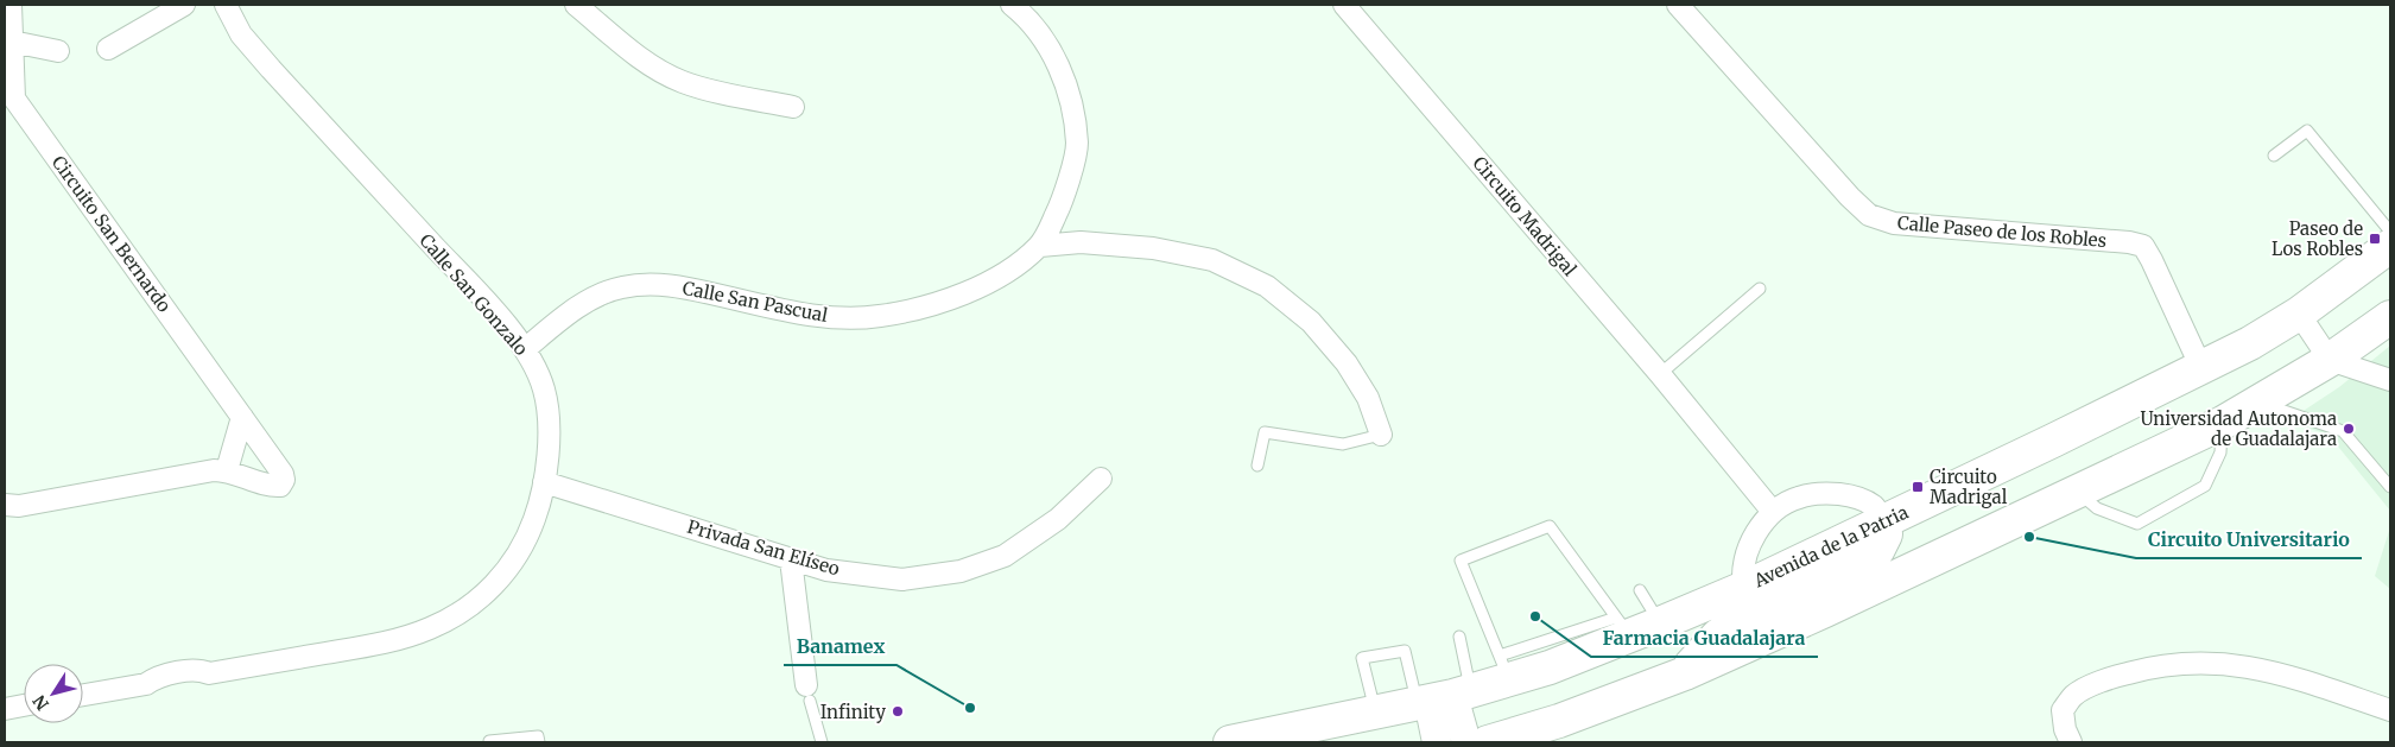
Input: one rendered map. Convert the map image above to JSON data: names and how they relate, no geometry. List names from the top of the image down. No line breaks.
{"streets":{"main road":["Avenida de la Patria"],"street":["Circuito Madrigal","Calle Paseo de los Robles","Circuito San Bernardo","Calle San Gonzalo","Calle San Pascual","Privada San Elíseo"]},"crossings":[["Calle Paseo de los Robles","Avenida de la Patria"],["Calle San Gonzalo","Calle San Pascual"],["Calle San Gonzalo","Privada San Elíseo"]],"places":{"transit":["Paseo de Los Robles","Circuito Madrigal"],"other":["Universidad Autonoma de Guadalajara","Circuito Universitario","Farmacia Guadalajara","Banamex","Infinity"]},"north":"bottom left"}
